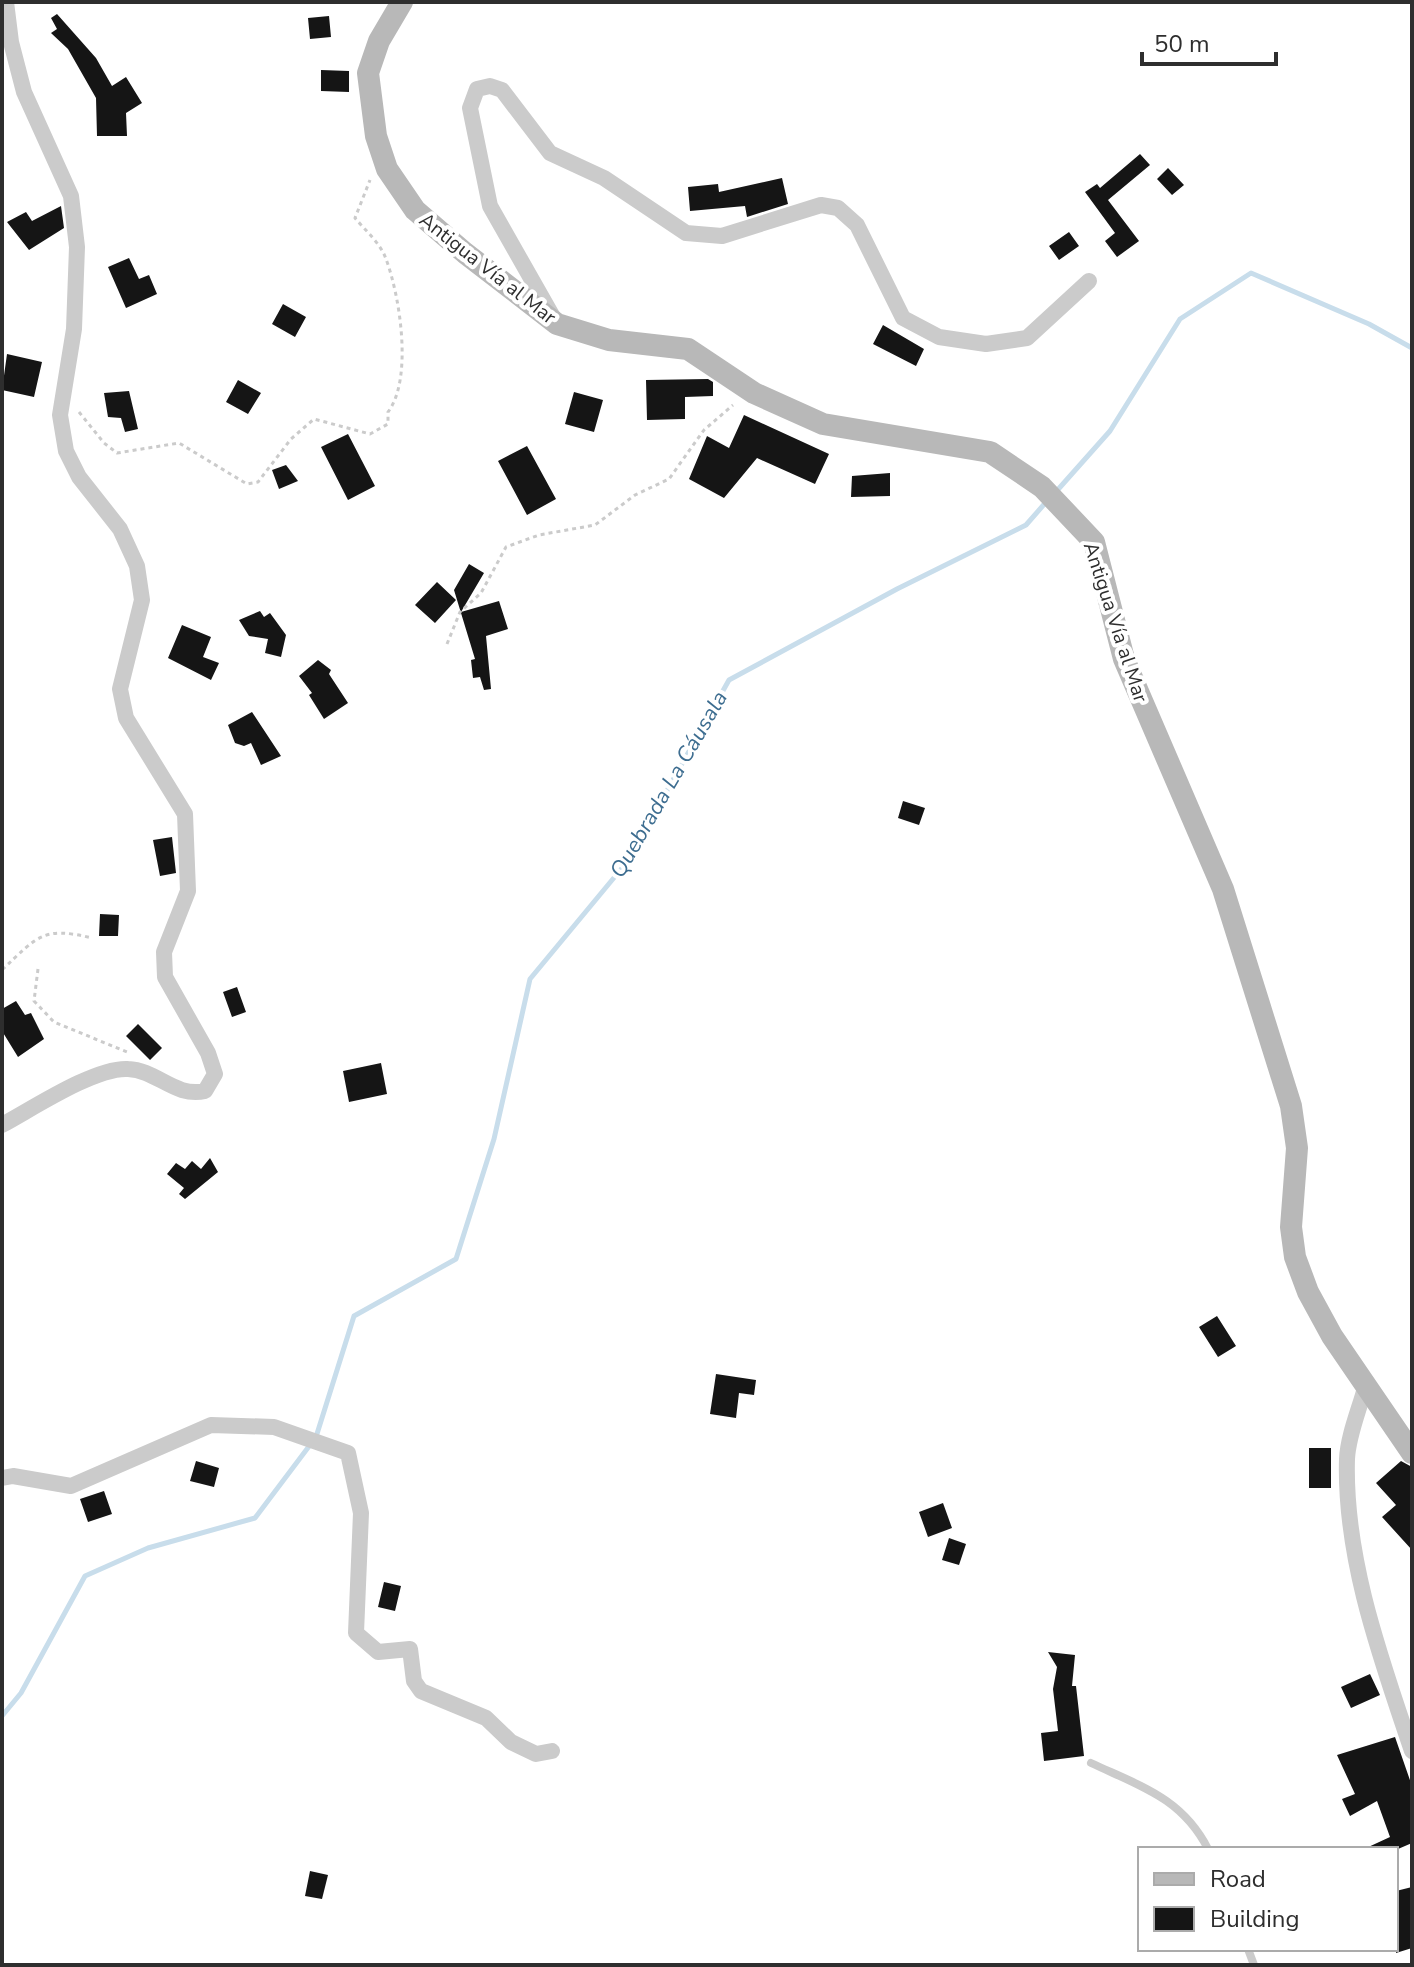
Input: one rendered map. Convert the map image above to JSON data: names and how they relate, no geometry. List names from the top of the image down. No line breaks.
{"streets":{"main road":["Antigua Vía al Mar"]},"water":["Quebrada La Cáusala"],"legend":["Road","Building"],"scale_bar":"50 m"}
